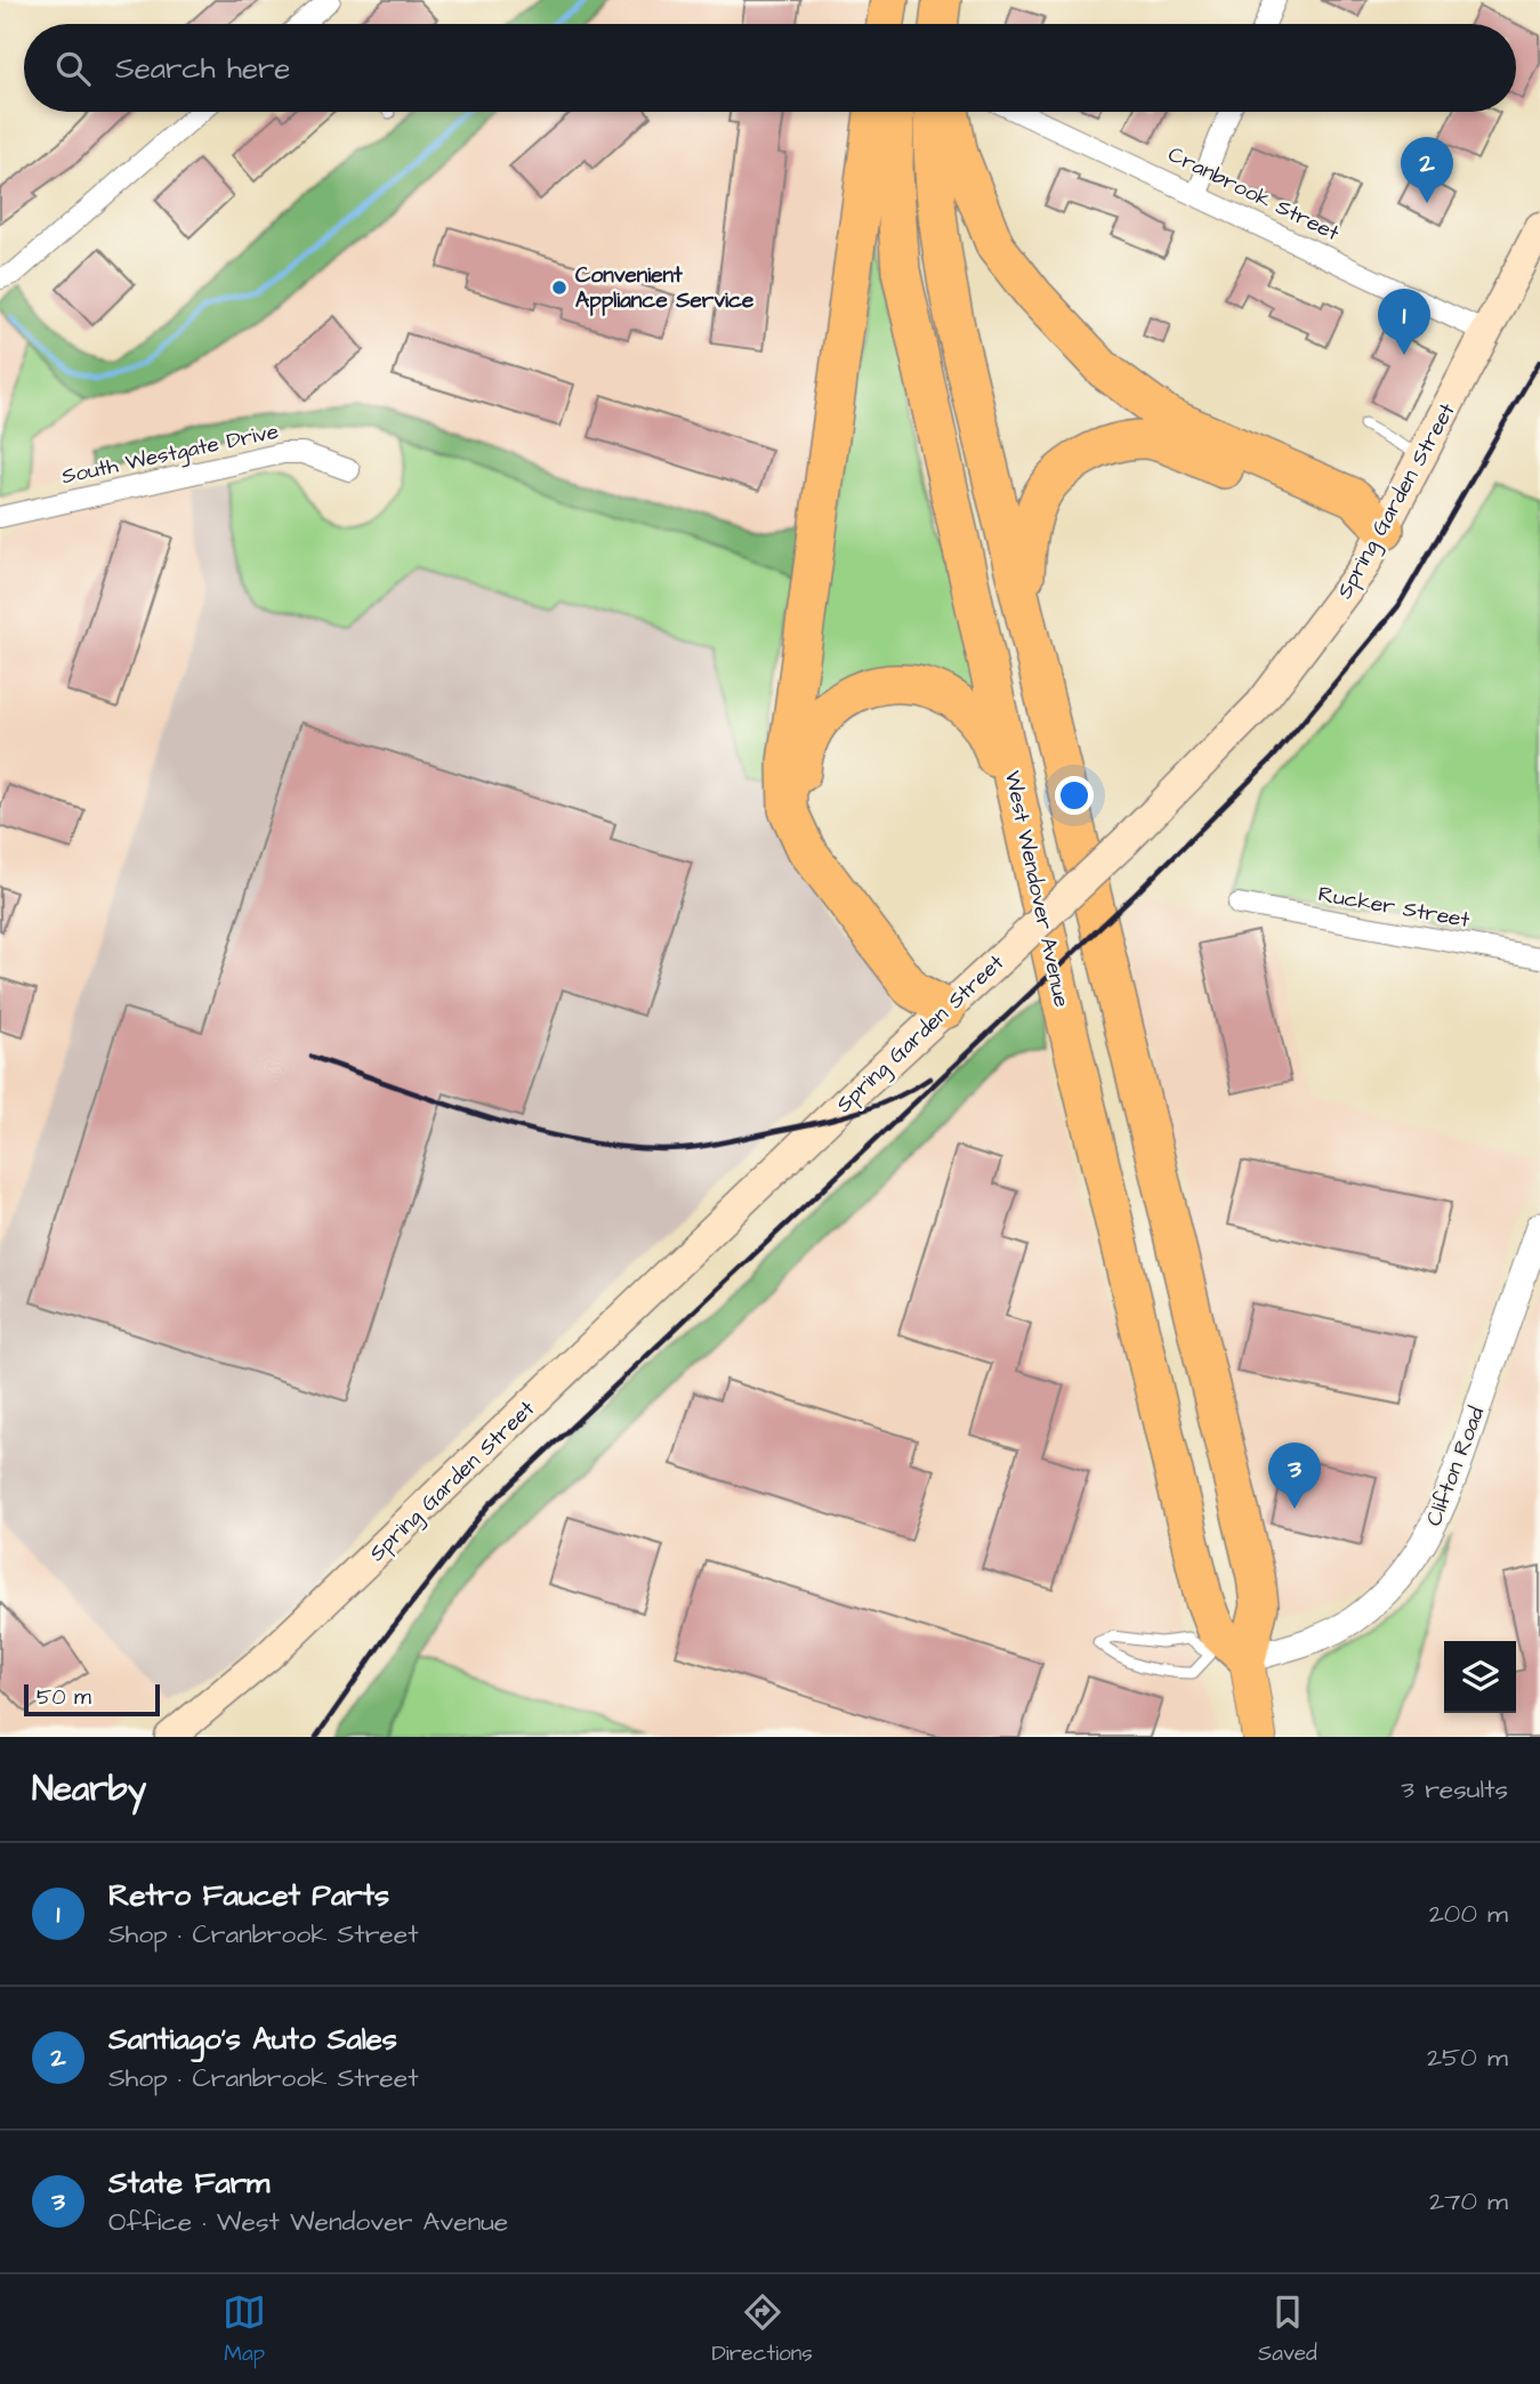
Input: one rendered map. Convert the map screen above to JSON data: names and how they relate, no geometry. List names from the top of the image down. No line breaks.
{"streets":{"highway":["West Wendover Avenue"],"main road":["Spring Garden Street"],"street":["Cranbrook Street","South Westgate Drive","Rucker Street","Clifton Road"]},"crossings":[["Cranbrook Street","Spring Garden Street"],["West Wendover Avenue","Clifton Road"]],"places":["Convenient Appliance Service"],"scale_bar":"50 m","page":{"search":"Search here","pins":["2","1","3"],"scale":"50 m","heading":["Nearby","3 results"],"list":[{"mark":"1","name":"Retro Faucet Parts","note":"Shop · Cranbrook Street","value":"200 m"},{"mark":"2","name":"Santiago's Auto Sales","note":"Shop · Cranbrook Street","value":"250 m"},{"mark":"3","name":"State Farm","note":"Office · West Wendover Avenue","value":"270 m"}],"nav":["Map","Directions","Saved"]}}
